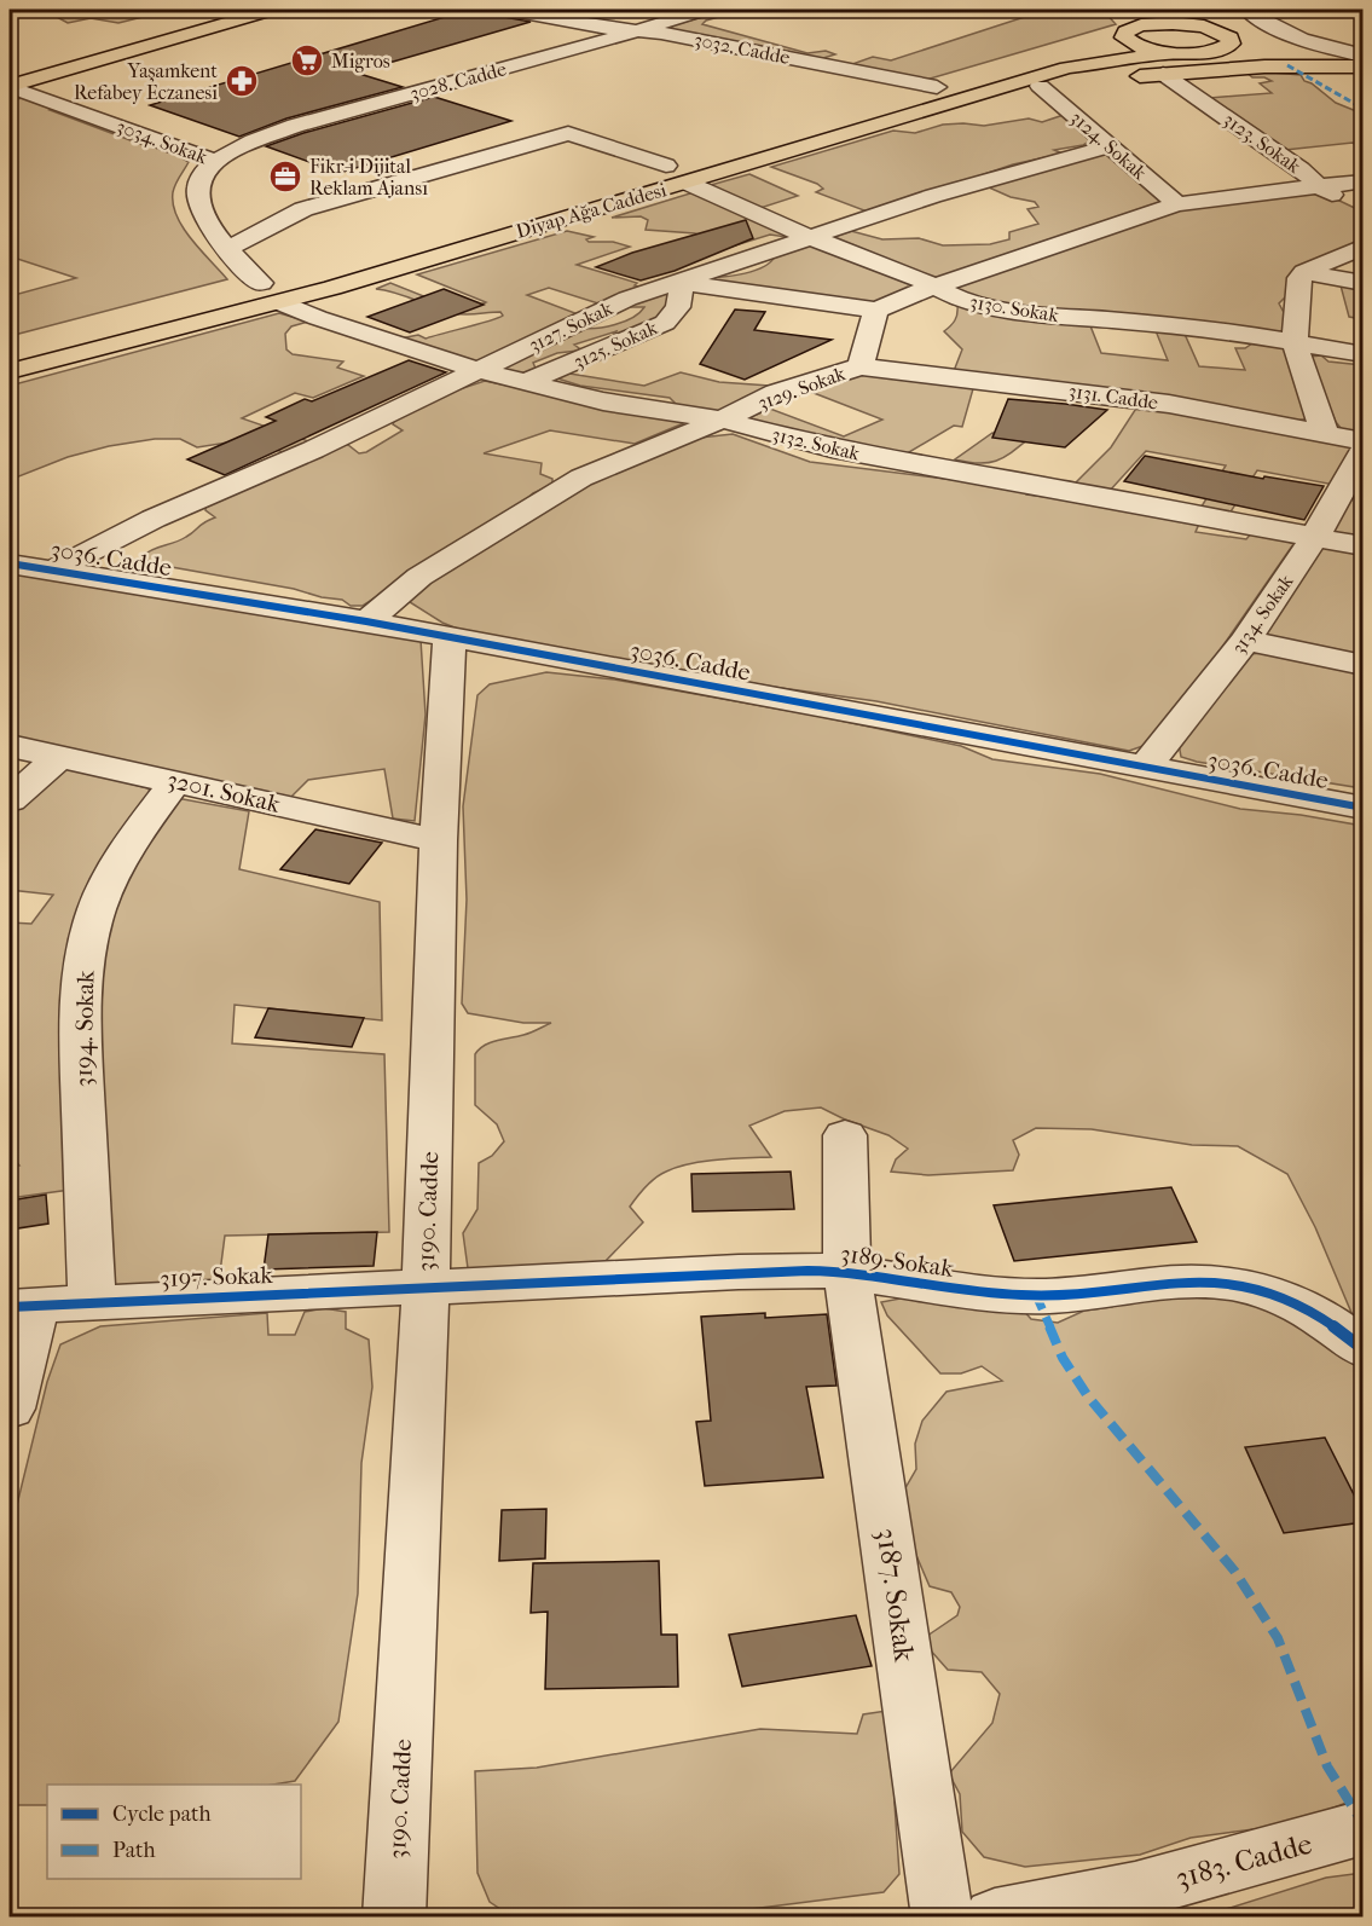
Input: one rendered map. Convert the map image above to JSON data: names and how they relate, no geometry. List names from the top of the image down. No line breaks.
{"streets":{"main road":["Diyap Ağa Caddesi"],"street":["3032. Cadde","3028. Cadde","3034. Sokak","3123. Sokak","3124. Sokak","3130. Sokak","3127. Sokak","3125. Sokak","3129. Sokak","3131. Cadde","3132. Sokak","3036. Cadde","3134. Sokak","3201. Sokak","3194. Sokak","3190. Cadde","3189. Sokak","3197. Sokak","3187. Sokak","3183. Cadde"]},"crossings":[["3032. Cadde","3028. Cadde"],["3032. Cadde","Diyap Ağa Caddesi"],["3028. Cadde","3034. Sokak"],["3034. Sokak","Diyap Ağa Caddesi"],["3034. Sokak","3132. Sokak"],["3123. Sokak","Diyap Ağa Caddesi"],["3124. Sokak","3127. Sokak"],["Diyap Ağa Caddesi","3130. Sokak"],["Diyap Ağa Caddesi","3132. Sokak"],["3130. Sokak","3127. Sokak"],["3127. Sokak","3125. Sokak"],["3127. Sokak","3132. Sokak"],["3127. Sokak","3036. Cadde"],["3125. Sokak","3132. Sokak"],["3129. Sokak","3131. Cadde"],["3129. Sokak","3132. Sokak"],["3129. Sokak","3036. Cadde"],["3132. Sokak","3134. Sokak"],["3036. Cadde","3134. Sokak"],["3036. Cadde","3190. Cadde"],["3201. Sokak","3194. Sokak"],["3201. Sokak","3190. Cadde"],["3194. Sokak","3197. Sokak"],["3190. Cadde","3189. Sokak"],["3190. Cadde","3197. Sokak"],["3189. Sokak","3197. Sokak"],["3189. Sokak","3187. Sokak"]],"places":{"supermarket":["Migros"],"pharmacy":["Yaşamkent Refabey Eczanesi"],"office":["Fikr-i Dijital Reklam Ajansı"]},"legend":["Cycle path","Path"]}
